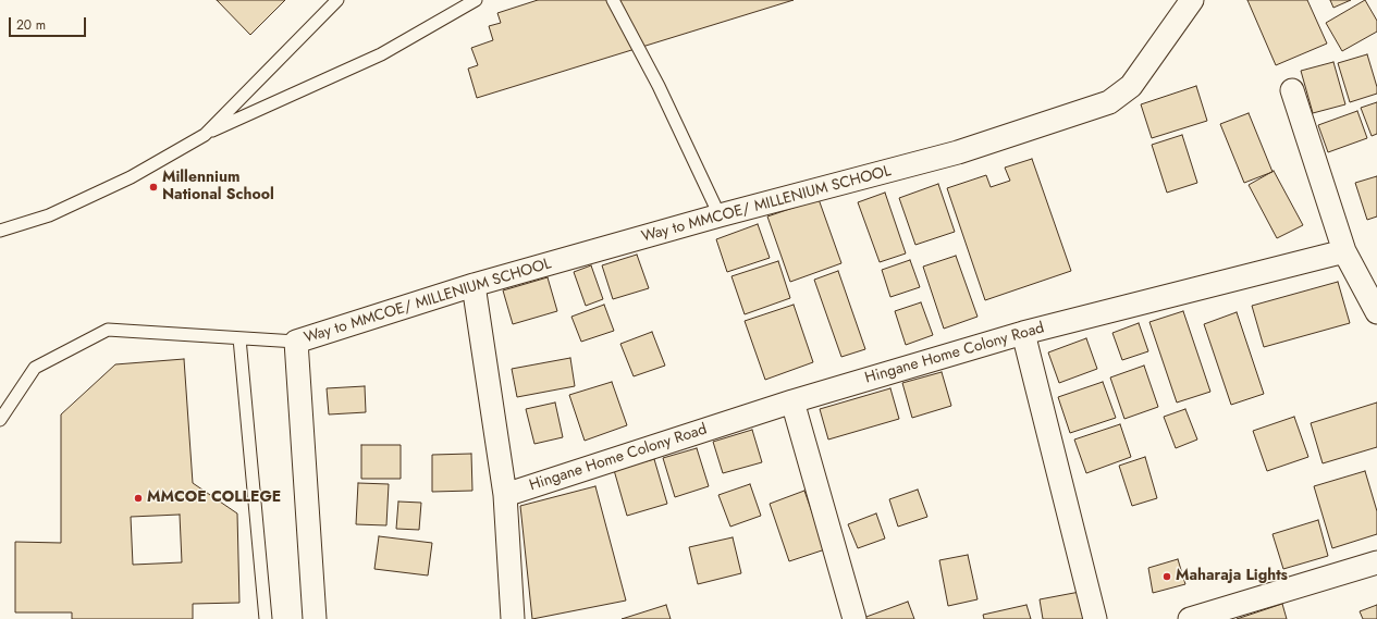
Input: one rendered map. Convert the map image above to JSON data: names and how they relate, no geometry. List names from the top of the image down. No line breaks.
{"streets":{"street":["Way to MMCOE/ MILLENIUM SCHOOL","Hingane Home Colony Road"]},"places":["Millennium National School","MMCOE COLLEGE","Maharaja Lights"],"scale_bar":"20 m"}
